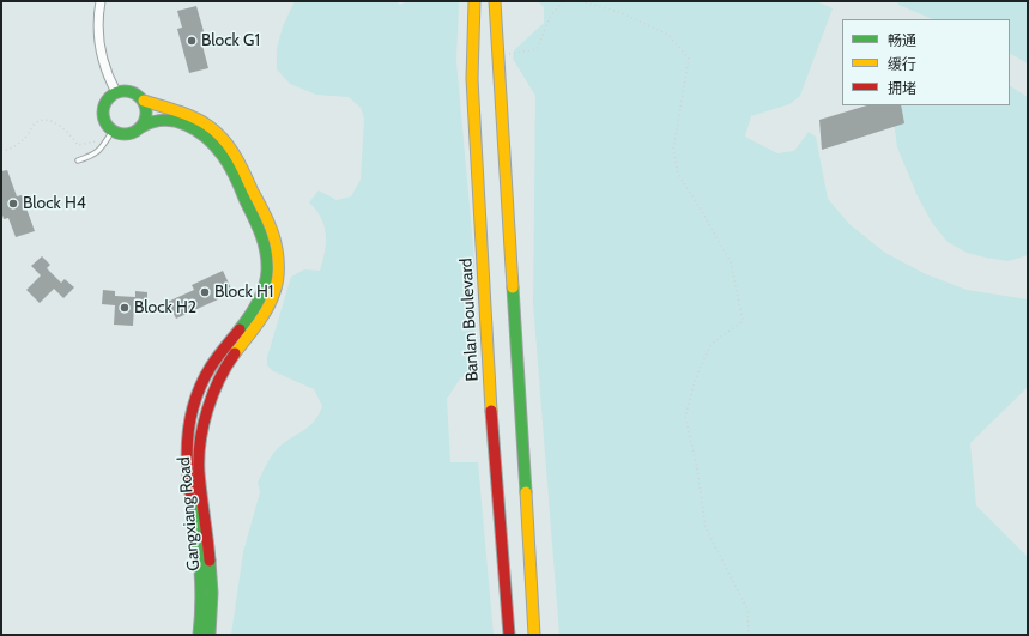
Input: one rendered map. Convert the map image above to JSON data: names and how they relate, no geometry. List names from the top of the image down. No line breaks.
{"streets":{"street":["Banlan Boulevard","Gangxiang Road"]},"places":["Block G1","Block H4","Block H1","Block H2"],"legend":["畅通","缓行","拥堵"]}
